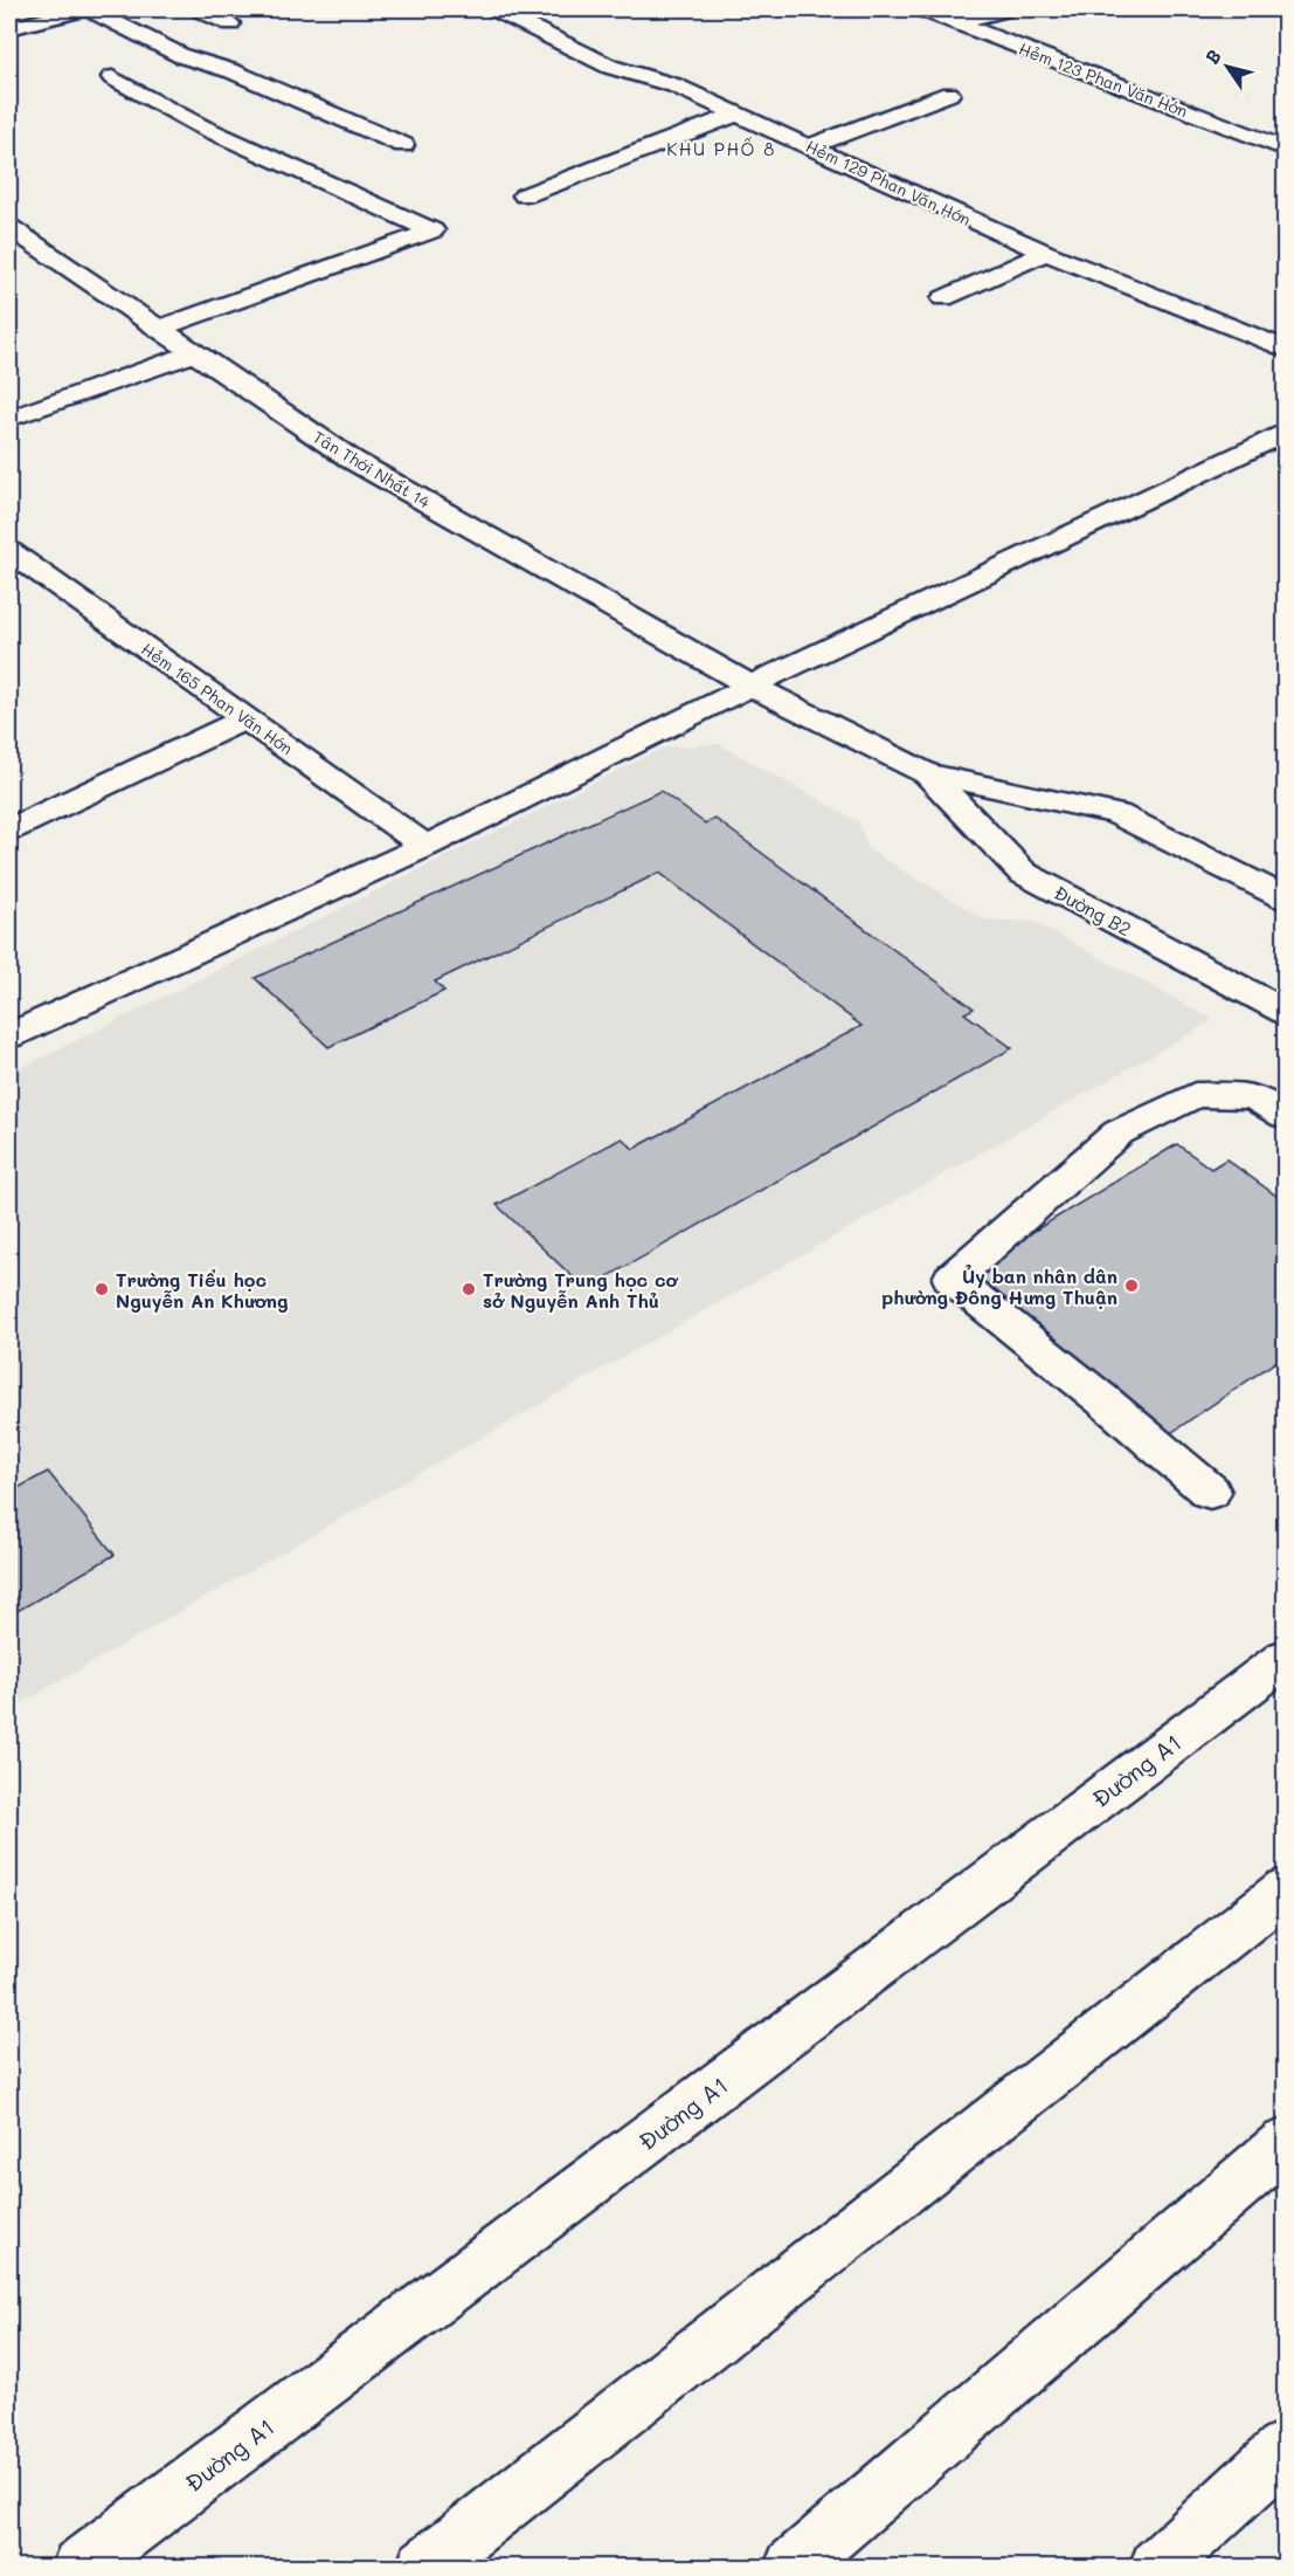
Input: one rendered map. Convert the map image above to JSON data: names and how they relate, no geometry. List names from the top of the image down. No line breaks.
{"streets":{"street":["Hẻm 123 Phan Văn Hớn","Hẻm 129 Phan Văn Hớn","Tân Thới Nhất 14","Hẻm 165 Phan Văn Hớn","Đường B2","Đường A1"]},"crossings":[["Tân Thới Nhất 14","Đường B2"]],"districts":["KHU PHỐ 8"],"places":["Ủy ban nhân dân phường Đông Hưng Thuận","Trường Tiểu học Nguyễn An Khương","Trường Trung học cơ sở Nguyễn Anh Thủ"],"north":"top left"}
